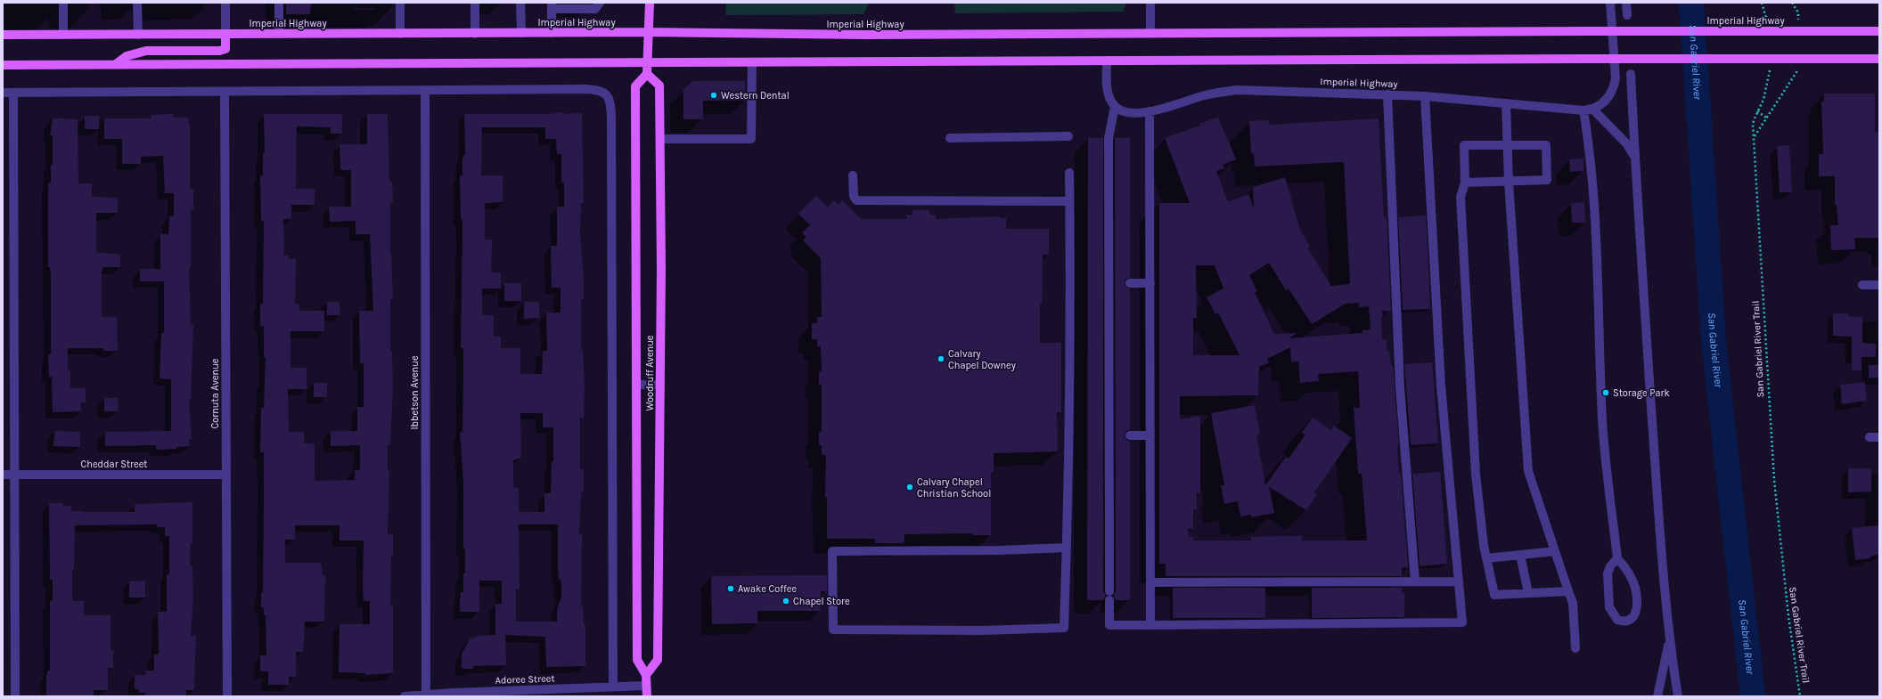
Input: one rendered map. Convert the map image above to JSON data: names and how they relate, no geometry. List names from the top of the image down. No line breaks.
{"streets":{"main road":["Imperial Highway","Woodruff Avenue"],"street":["Ibbetson Avenue","Cornuta Avenue","Cheddar Street","Adoree Street"],"path":["San Gabriel River Trail"]},"crossings":[["Ibbetson Avenue","Adoree Street"],["Cornuta Avenue","Cheddar Street"]],"water":["San Gabriel River"],"places":["Western Dental","Calvary Chapel Downey","Storage Park","Calvary Chapel Christian School","Awake Coffee","Chapel Store"]}
